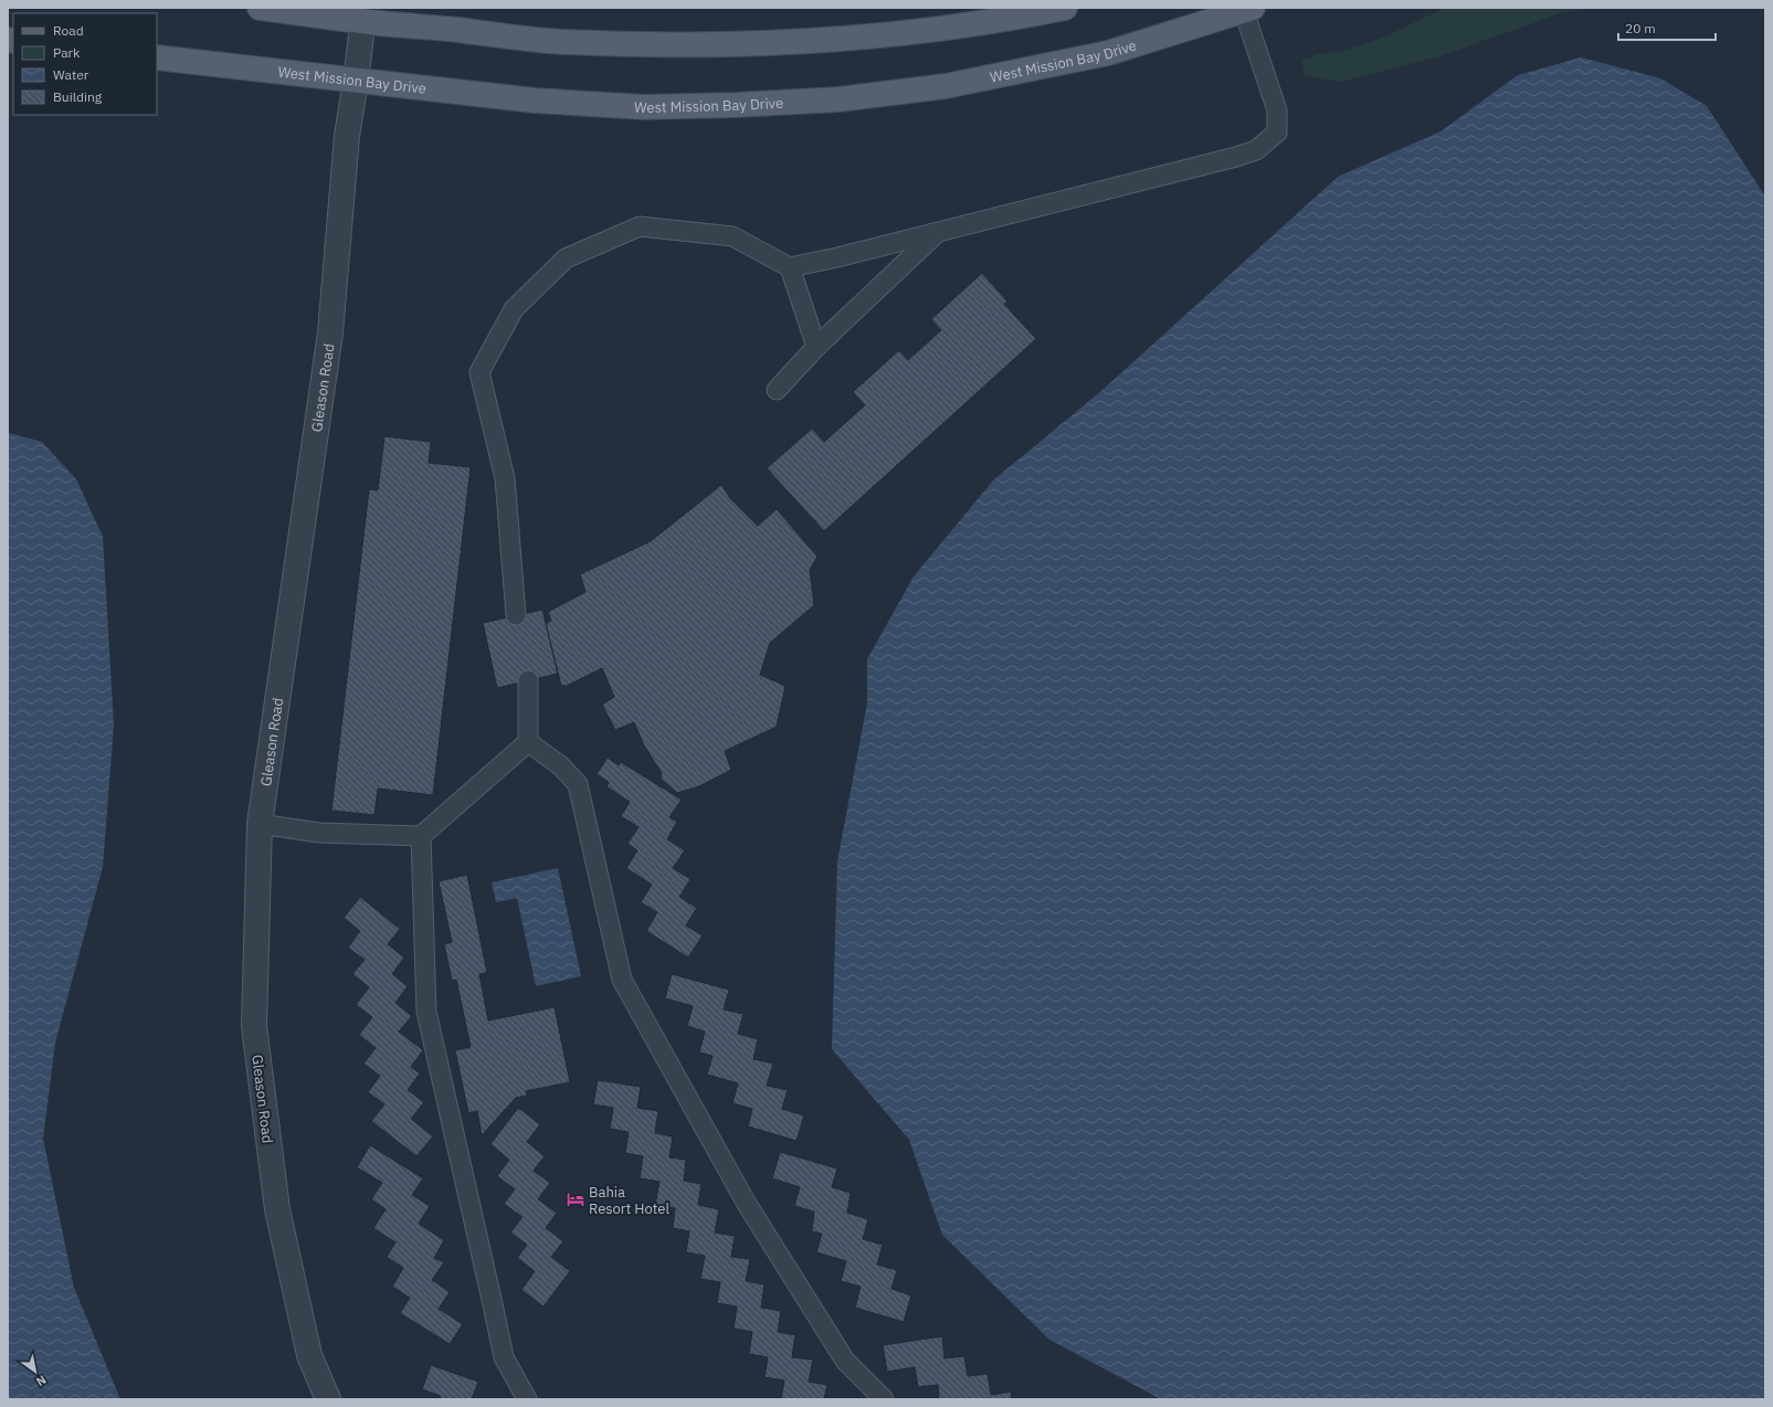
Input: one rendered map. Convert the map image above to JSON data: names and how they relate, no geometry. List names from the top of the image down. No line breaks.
{"streets":{"main road":["West Mission Bay Drive"],"street":["Gleason Road"]},"crossings":[["West Mission Bay Drive","Gleason Road"]],"places":{"hotel":["Bahia Resort Hotel"]},"legend":["Road","Park","Water","Building"],"scale_bar":"20 m","north":"bottom right"}
